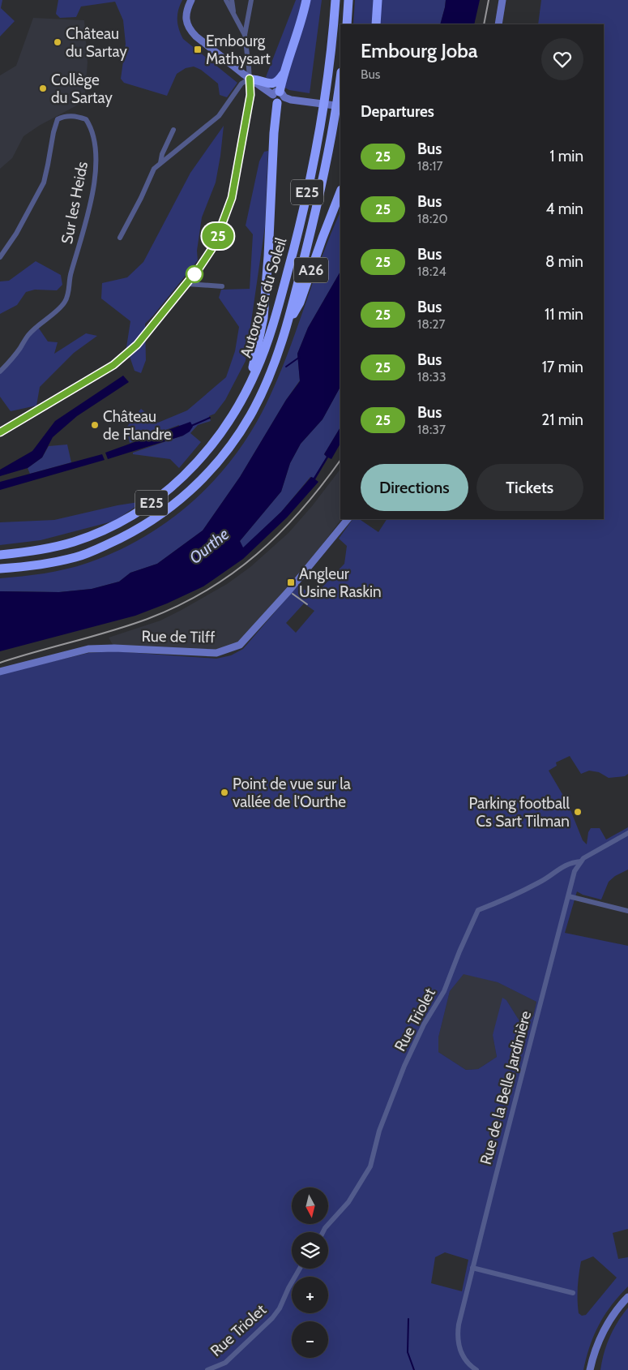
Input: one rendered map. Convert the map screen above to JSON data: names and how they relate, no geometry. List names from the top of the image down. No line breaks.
{"streets":{"highway":["E25","A26","Autoroute du Soleil"],"main road":["Rue de Tilff"],"street":["Sur les Heids","Rue Triolet","Rue de la Belle Jardinière"]},"crossings":[["A26","Autoroute du Soleil"],["Rue Triolet","Rue de la Belle Jardinière"]],"water":["Ourthe"],"places":{"other":["Château du Sartay","Collège du Sartay","Château de Flandre","Point de vue sur la vallée de l'Ourthe","Parking football Cs Sart Tilman"],"transit":["Embourg Mathysart","Angleur Usine Raskin"]},"lines":["bus line 25"],"north":"bottom","page":{"on_map":"25","heading":[["Embourg Joba","Bus"],"Departures"],"list":[{"mark":"25","name":"Bus","note":"18:17","value":"1 min"},{"mark":"25","name":"Bus","note":"18:20","value":"4 min"},{"mark":"25","name":"Bus","note":"18:24","value":"8 min"},{"mark":"25","name":"Bus","note":"18:27","value":"11 min"},{"mark":"25","name":"Bus","note":"18:33","value":"17 min"},{"mark":"25","name":"Bus","note":"18:37","value":"21 min"}],"buttons":["Directions","Tickets"],"map_buttons":["+","−"]}}
